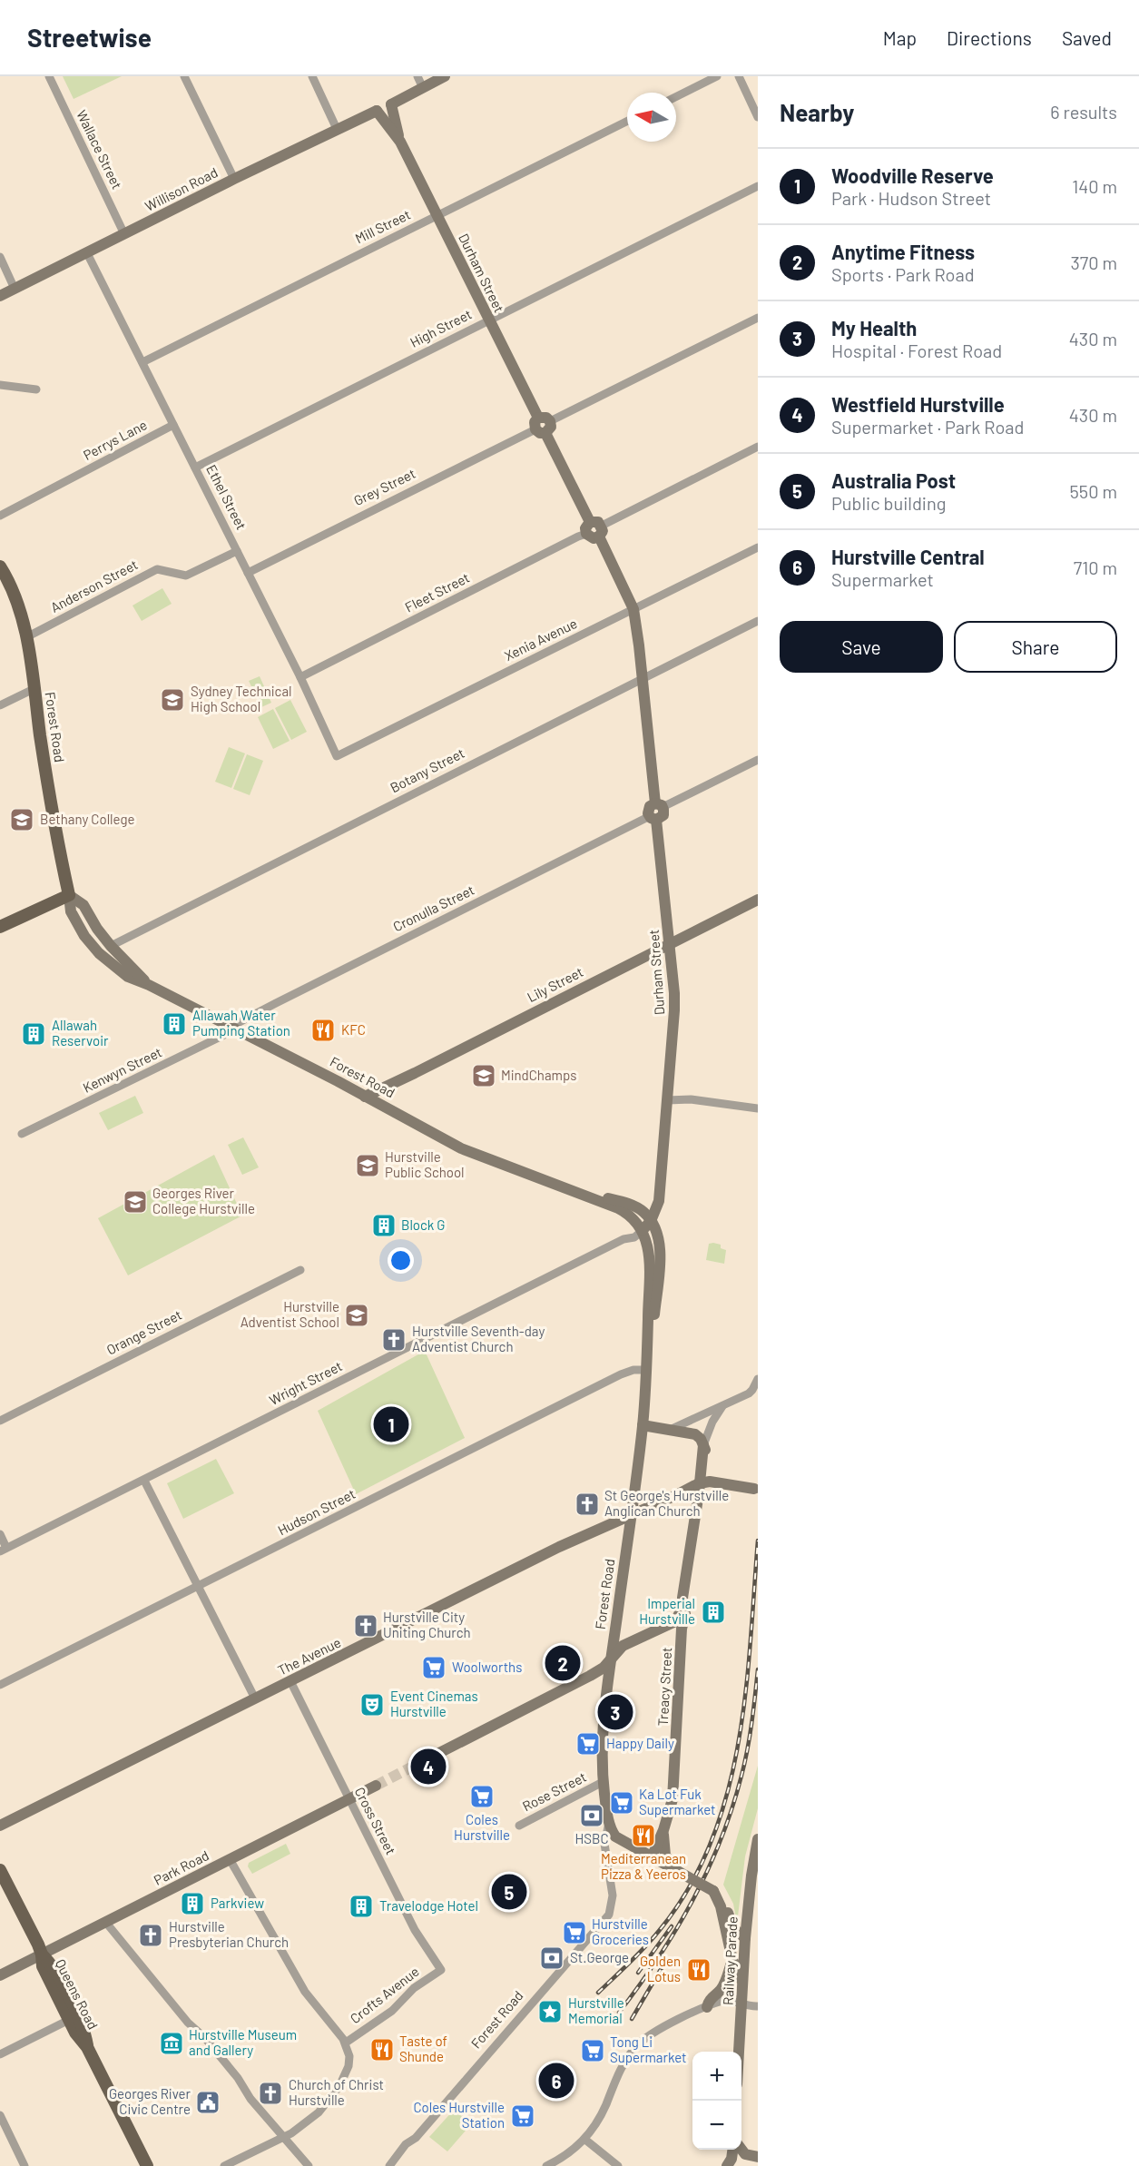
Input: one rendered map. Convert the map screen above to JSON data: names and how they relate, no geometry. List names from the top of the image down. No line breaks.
{"streets":{"main road":["Forest Road","Queens Road"],"street":["Wallace Street","Willison Road","Mill Street","Durham Street","High Street","Perrys Lane","Grey Street","Ethel Street","Anderson Street","Fleet Street","Xenia Avenue","Botany Street","Cronulla Street","Lily Street","Kenwyn Street","Orange Street","Wright Street","Hudson Street","The Avenue","Treacy Street","Rose Street","Cross Street","Park Road","Railway Parade","Crofts Avenue"]},"crossings":[["Wallace Street","Willison Road"],["Willison Road","Durham Street"],["Willison Road","Ethel Street"],["Mill Street","Durham Street"],["Mill Street","Ethel Street"],["Durham Street","High Street"],["Durham Street","Grey Street"],["Durham Street","Forest Road"],["Durham Street","Cronulla Street"],["Durham Street","Lily Street"],["High Street","Ethel Street"],["Perrys Lane","Ethel Street"],["Grey Street","Ethel Street"],["Ethel Street","Anderson Street"],["Ethel Street","Fleet Street"],["Ethel Street","Xenia Avenue"],["Anderson Street","Forest Road"],["Forest Road","Botany Street"],["Forest Road","Cronulla Street"],["Forest Road","Lily Street"],["Forest Road","Kenwyn Street"],["Forest Road","Wright Street"],["Forest Road","Hudson Street"],["Forest Road","The Avenue"],["Forest Road","Rose Street"],["Cronulla Street","Kenwyn Street"],["The Avenue","Treacy Street"],["The Avenue","Cross Street"],["Cross Street","Park Road"],["Cross Street","Crofts Avenue"],["Park Road","Queens Road"]],"places":{"school or university":["Sydney Technical High School","Bethany College","MindChamps","Hurstville Public School","Georges River College Hurstville","Hurstville Adventist School"],"building":["Allawah Water Pumping Station","Allawah Reservoir","Block G","Imperial Hurstville","Parkview","Travelodge Hotel"],"restaurant":["KFC","Mediterranean Pizza & Yeeros","Golden Lotus","Taste of Shunde"],"church":["Hurstville Seventh-day Adventist Church","St George's Hurstville Anglican Church","Hurstville City Uniting Church","Hurstville Presbyterian Church","Church of Christ Hurstville"],"supermarket":["Woolworths","Happy Daily","Coles Hurstville","Ka Lot Fuk Supermarket","Hurstville Groceries","Tong Li Supermarket","Coles Hurstville Station"],"theatre":["Event Cinemas Hurstville"],"bank":["HSBC","St.George"],"place":["Hurstville Memorial"],"museum":["Hurstville Museum and Gallery"],"public building":["Georges River Civic Centre"]},"north":"left","page":{"header":"Streetwise","nav":["Map","Directions","Saved"],"heading":["Nearby","6 results"],"list":[{"mark":"1","name":"Woodville Reserve","note":"Park · Hudson Street","value":"140 m"},{"mark":"2","name":"Anytime Fitness","note":"Sports · Park Road","value":"370 m"},{"mark":"3","name":"My Health","note":"Hospital · Forest Road","value":"430 m"},{"mark":"4","name":"Westfield Hurstville","note":"Supermarket · Park Road","value":"430 m"},{"mark":"5","name":"Australia Post","note":"Public building","value":"550 m"},{"mark":"6","name":"Hurstville Central","note":"Supermarket","value":"710 m"}],"buttons":["Save","Share"],"pins":["1","2","3","4","5","6"],"map_buttons":["+","−"]}}
